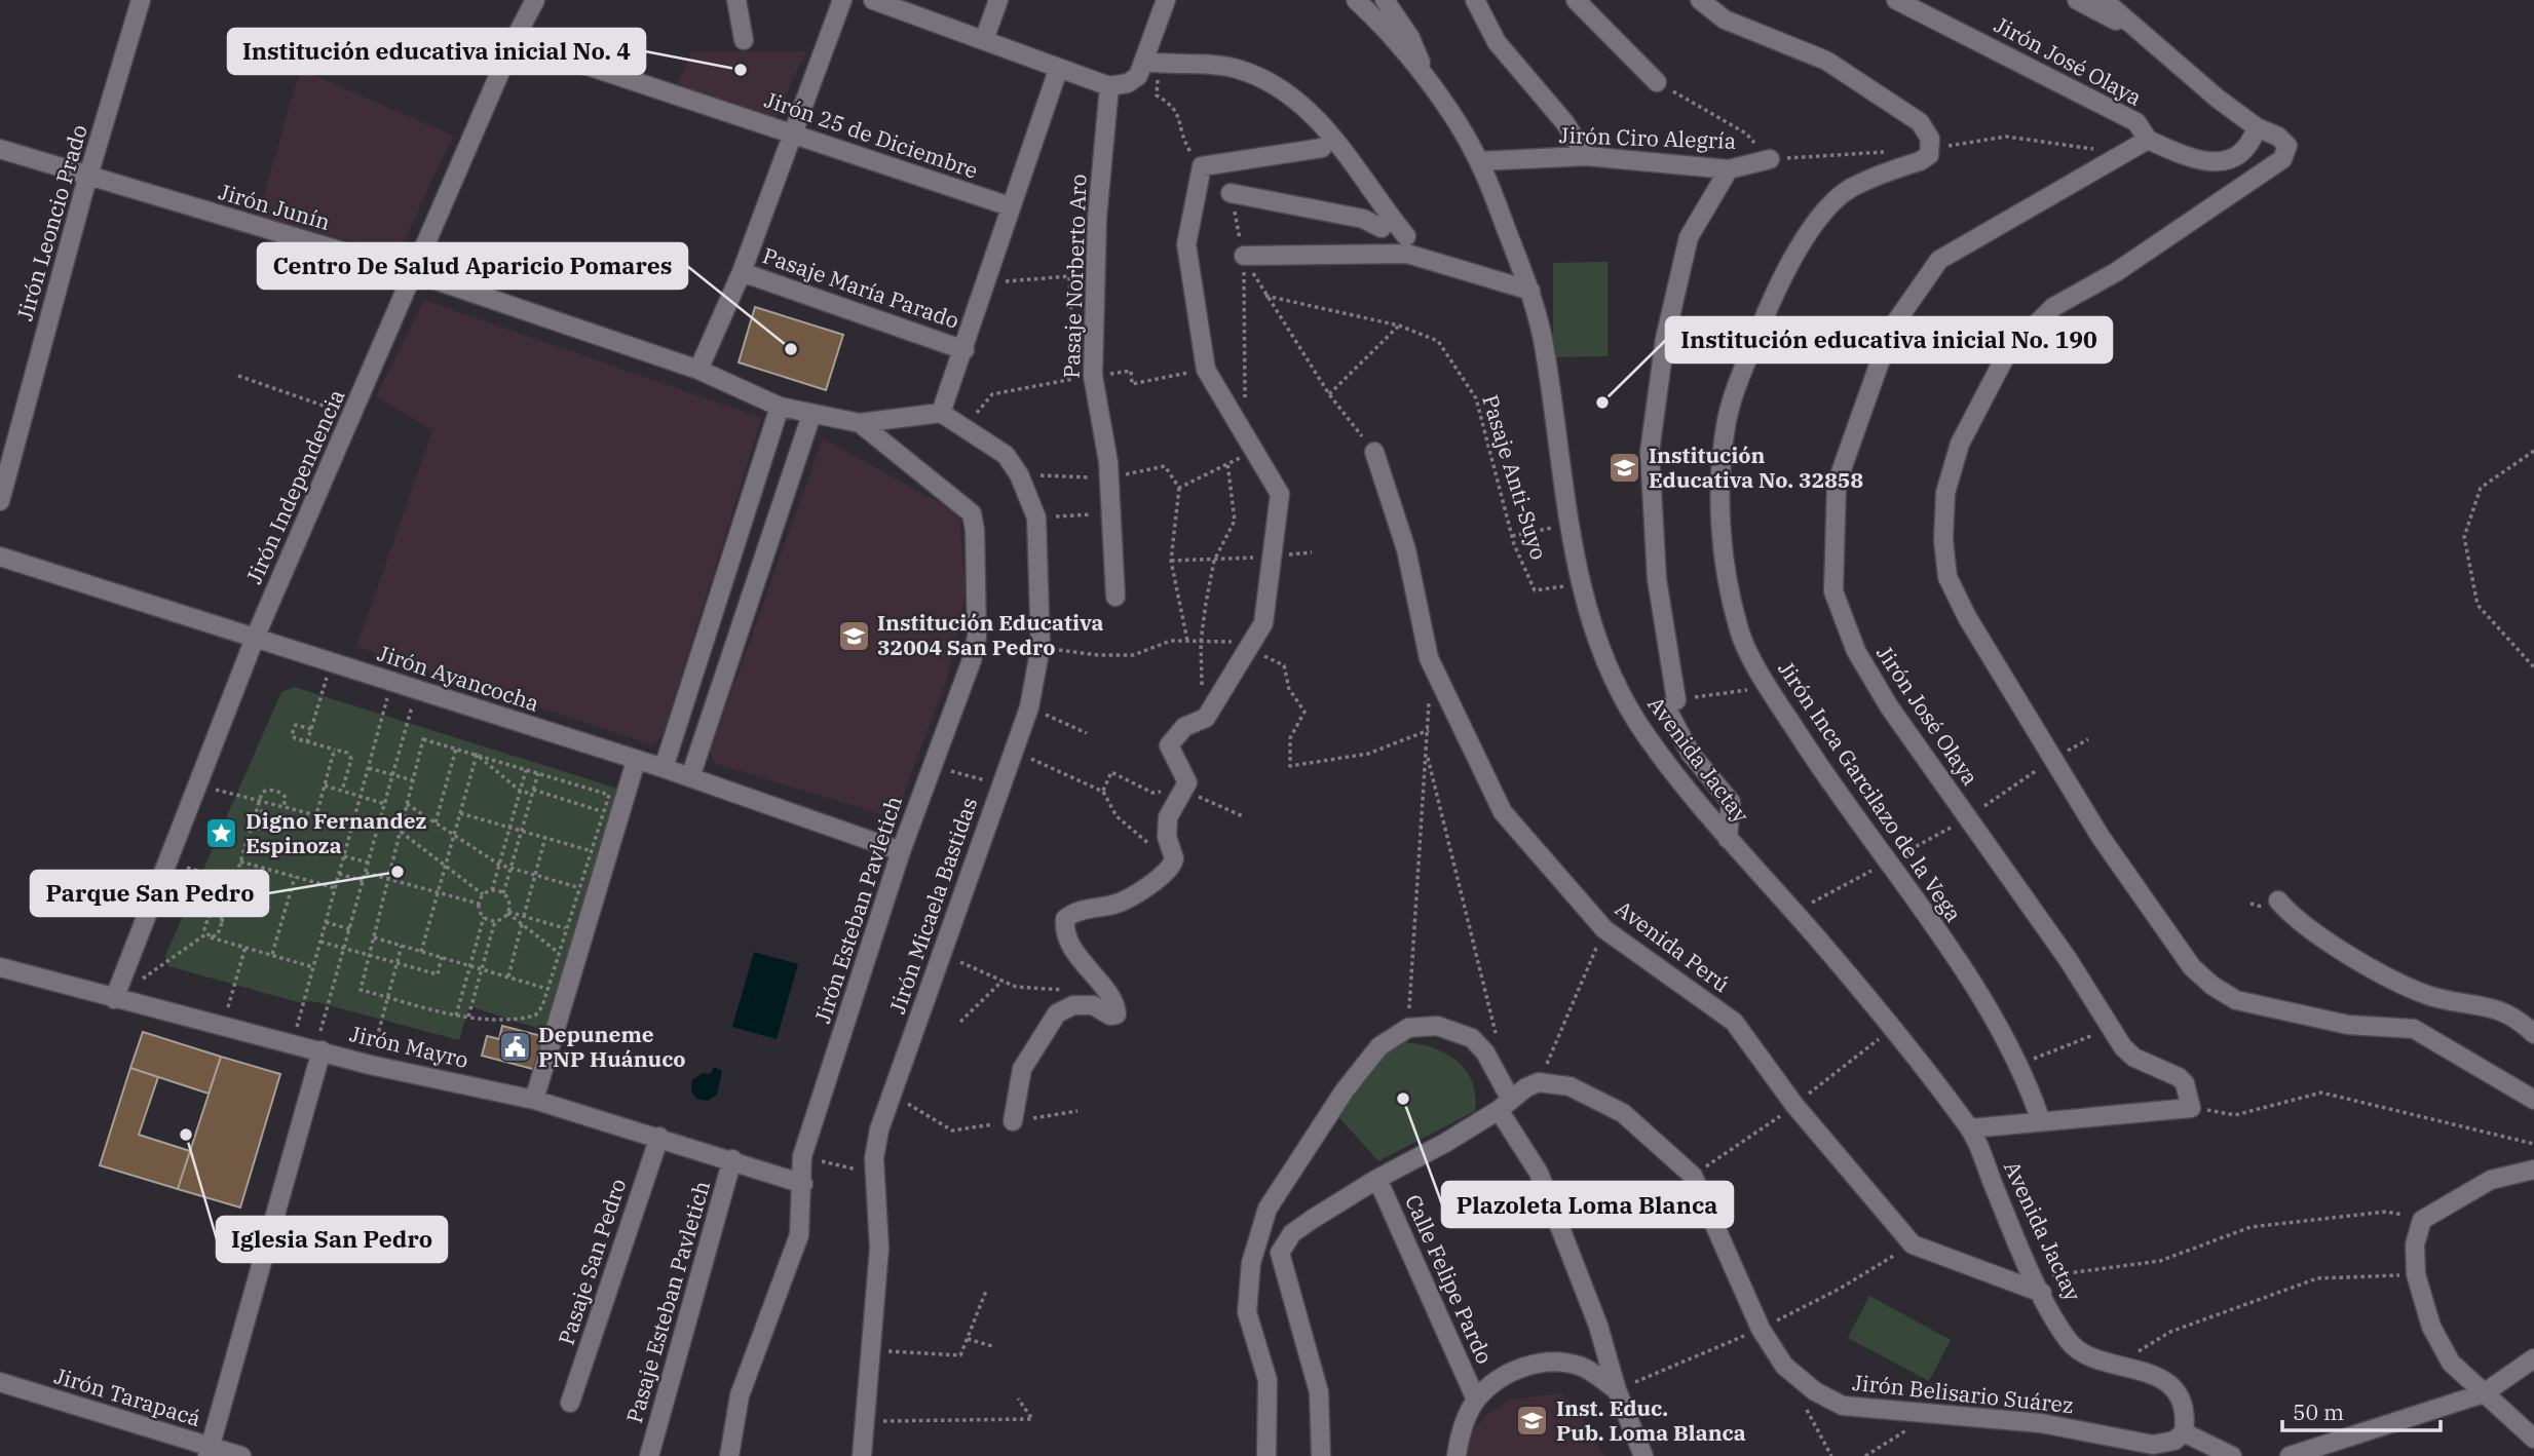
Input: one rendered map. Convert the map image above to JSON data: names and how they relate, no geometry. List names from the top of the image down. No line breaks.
{"streets":{"street":["Jirón José Olaya","Jirón 25 de Diciembre","Jirón Ciro Alegría","Jirón Junín","Jirón Leoncio Prado","Pasaje Norberto Aro","Pasaje María Parado","Jirón Independencia","Jirón Ayancocha","Avenida Jactay","Jirón Inca Garcilazo de la Vega","Jirón Micaela Bastidas","Jirón Esteban Pavletich","Avenida Perú","Jirón Mayro","Pasaje San Pedro","Calle Felipe Pardo","Pasaje Esteban Pavletich","Jirón Belisario Suárez","Jirón Tarapacá"],"path":["Pasaje Anti-Suyo"]},"crossings":[["Jirón 25 de Diciembre","Jirón Independencia"],["Jirón Ciro Alegría","Avenida Jactay"],["Jirón Junín","Jirón Leoncio Prado"],["Jirón Junín","Jirón Independencia"],["Jirón Junín","Jirón Esteban Pavletich"],["Pasaje Anti-Suyo","Avenida Jactay"],["Jirón Independencia","Jirón Ayancocha"],["Jirón Independencia","Jirón Mayro"],["Jirón Ayancocha","Jirón Esteban Pavletich"],["Avenida Jactay","Avenida Perú"],["Avenida Jactay","Jirón Belisario Suárez"],["Jirón Esteban Pavletich","Jirón Mayro"],["Jirón Mayro","Pasaje San Pedro"],["Jirón Mayro","Pasaje Esteban Pavletich"]],"places":{"other":["Institución educativa inicial No. 4","Centro De Salud Aparicio Pomares","Institución educativa inicial No. 190","Parque San Pedro","Plazoleta Loma Blanca","Iglesia San Pedro"],"school or university":["Institución Educativa No. 32858","Institución Educativa 32004 San Pedro","Inst. Educ. Pub. Loma Blanca"],"place":["Digno Fernandez Espinoza"],"public building":["Depuneme PNP Huánuco"]},"scale_bar":"50 m"}
